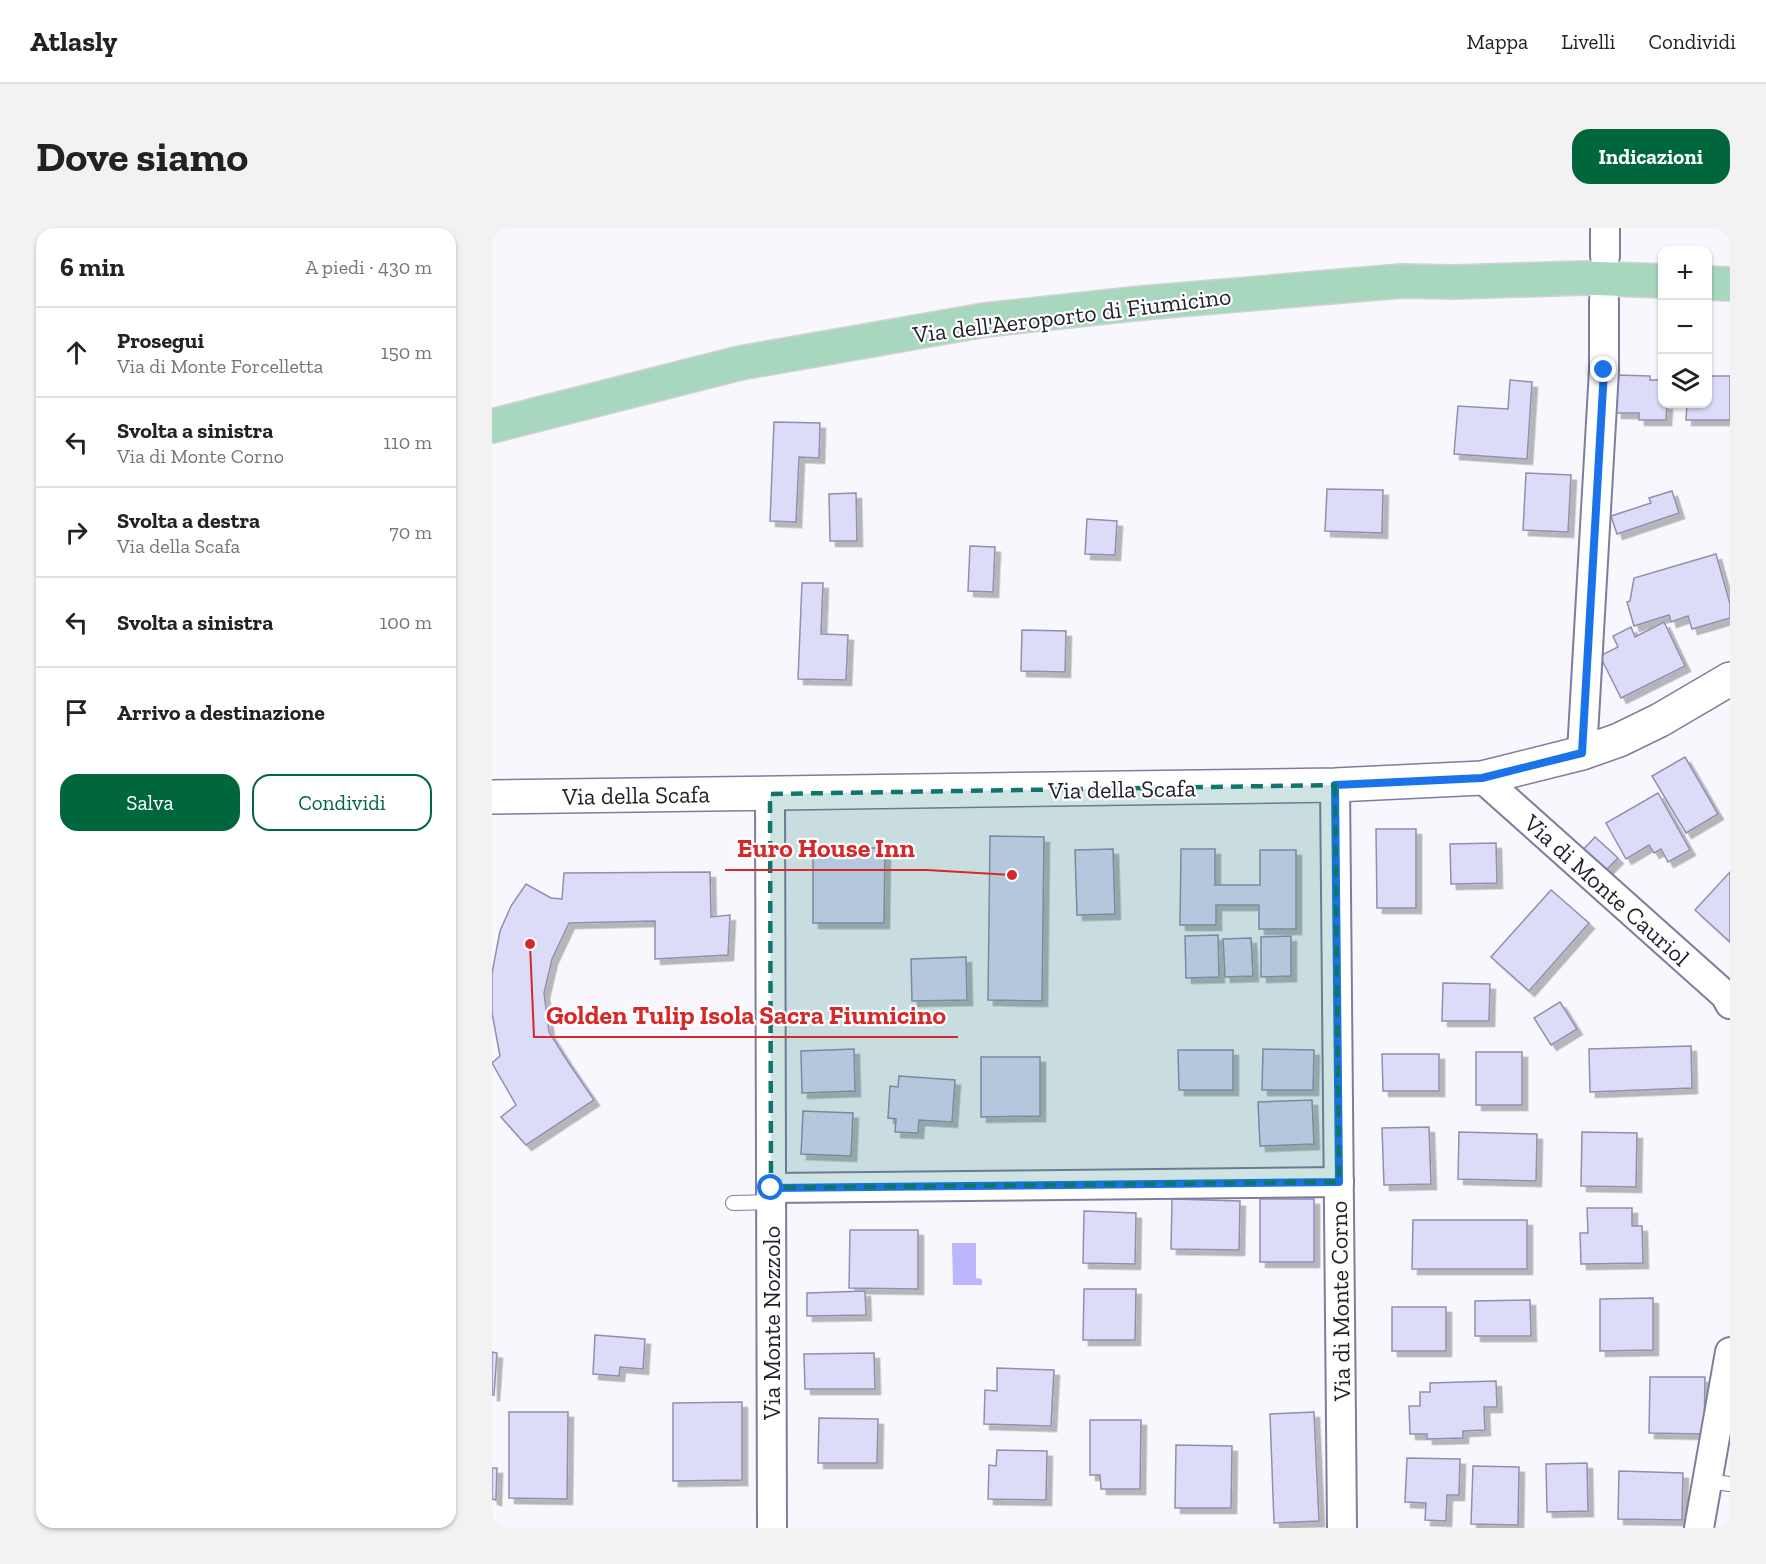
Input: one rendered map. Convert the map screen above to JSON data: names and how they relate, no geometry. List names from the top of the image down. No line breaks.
{"streets":{"main road":["Via dell'Aeroporto di Fiumicino"],"street":["Via della Scafa","Via di Monte Cauriol","Via di Monte Corno","Via Monte Nozzolo"]},"crossings":[["Via della Scafa","Via di Monte Cauriol"],["Via della Scafa","Via di Monte Corno"],["Via della Scafa","Via Monte Nozzolo"]],"places":["Euro House Inn","Golden Tulip Isola Sacra Fiumicino"],"page":{"header":"Atlasly","nav":["Mappa","Livelli","Condividi"],"buttons":["Indicazioni",["Salva","Condividi"]],"title":"Dove siamo","heading":["6 min","A piedi · 430 m"],"map_buttons":["+","−"],"list":[["Prosegui","Via di Monte Forcelletta","150 m"],["Svolta a sinistra","Via di Monte Corno","110 m"],["Svolta a destra","Via della Scafa","70 m"],["Svolta a sinistra","100 m"],"Arrivo a destinazione"]}}
